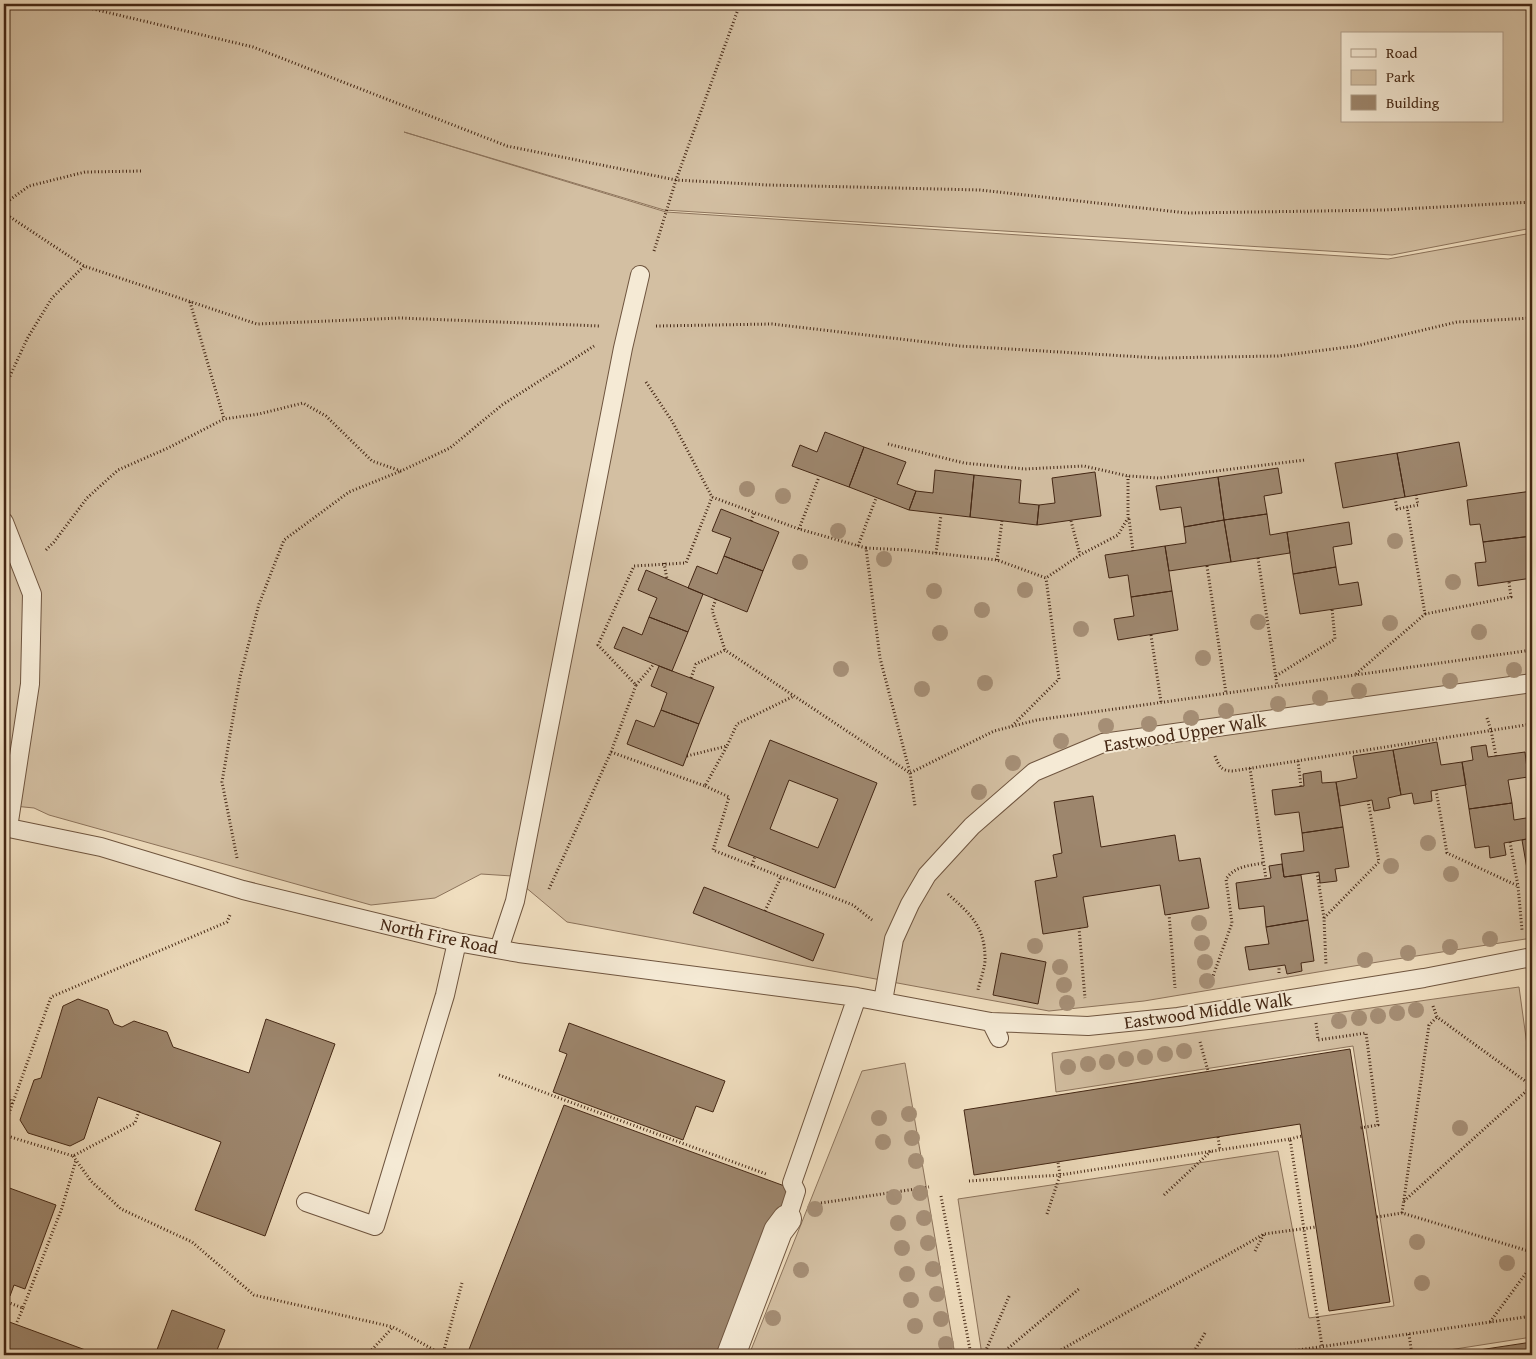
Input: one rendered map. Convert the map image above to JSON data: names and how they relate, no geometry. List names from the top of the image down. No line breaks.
{"streets":{"lane":["Eastwood Upper Walk","North Fire Road","Eastwood Middle Walk"]},"crossings":[["Eastwood Upper Walk","North Fire Road"],["Eastwood Upper Walk","Eastwood Middle Walk"],["North Fire Road","Eastwood Middle Walk"]],"legend":["Road","Park","Building"]}
